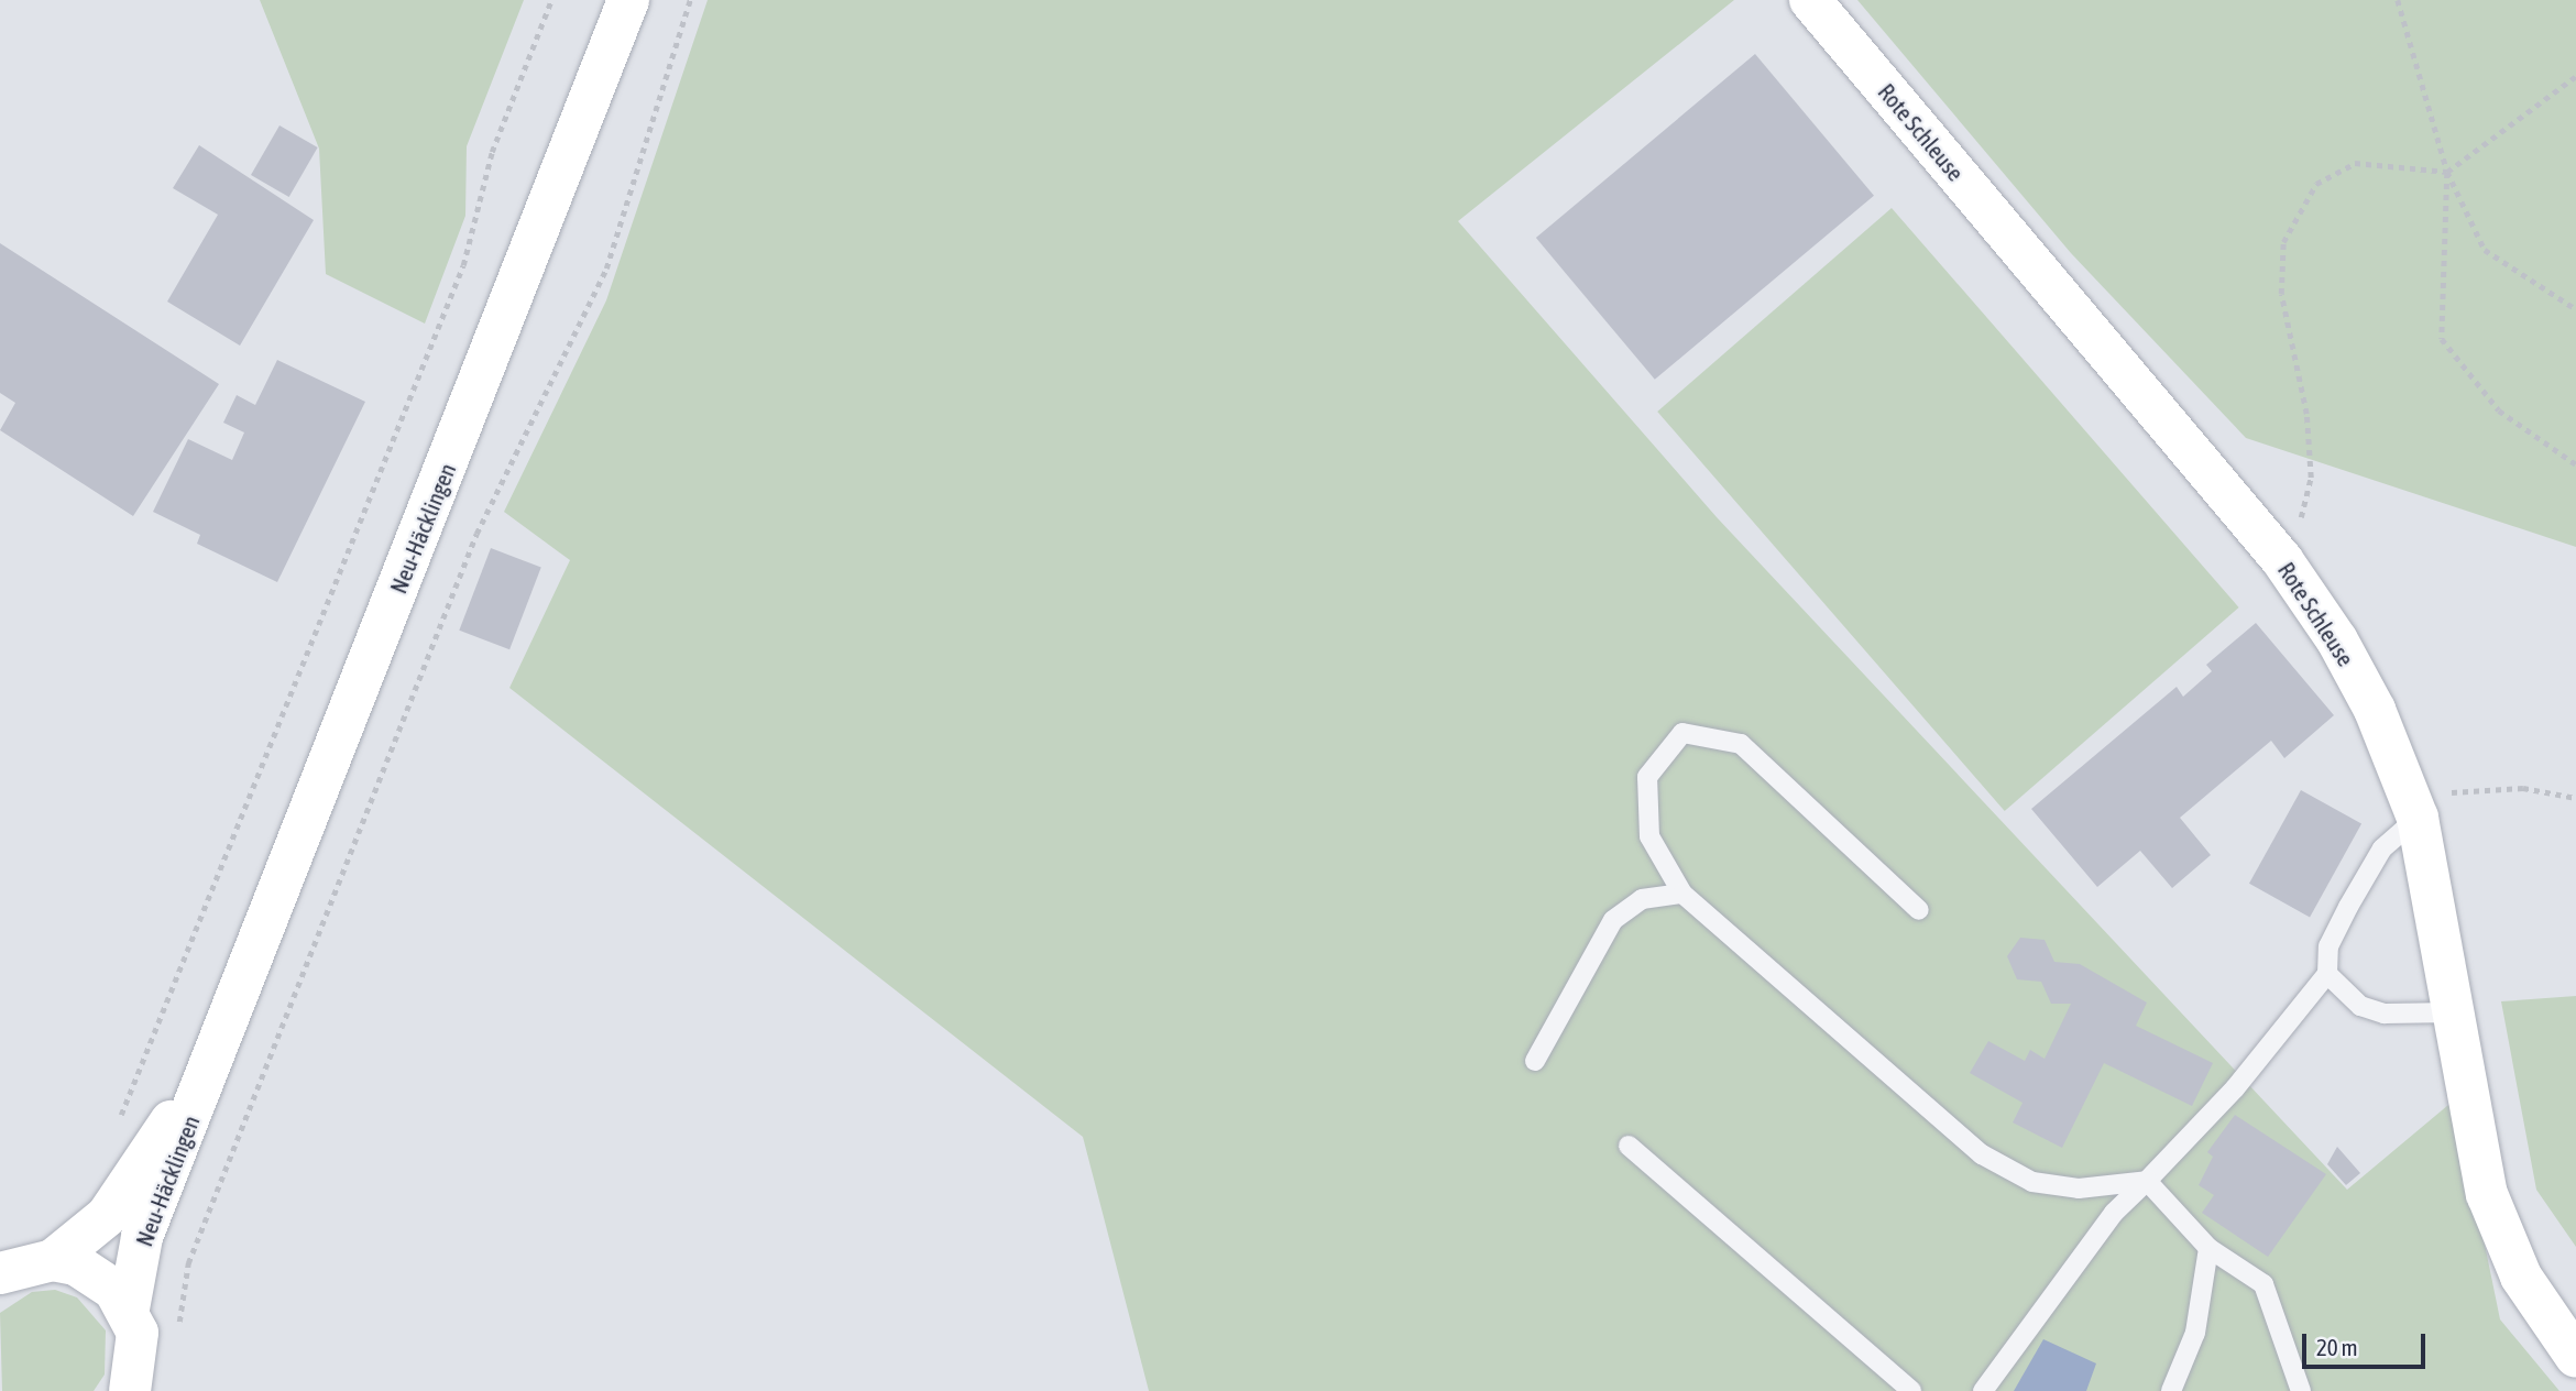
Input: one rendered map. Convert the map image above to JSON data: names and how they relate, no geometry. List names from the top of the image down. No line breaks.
{"streets":{"main road":["Rote Schleuse","Neu-Häcklingen"]},"scale_bar":"20 m"}
